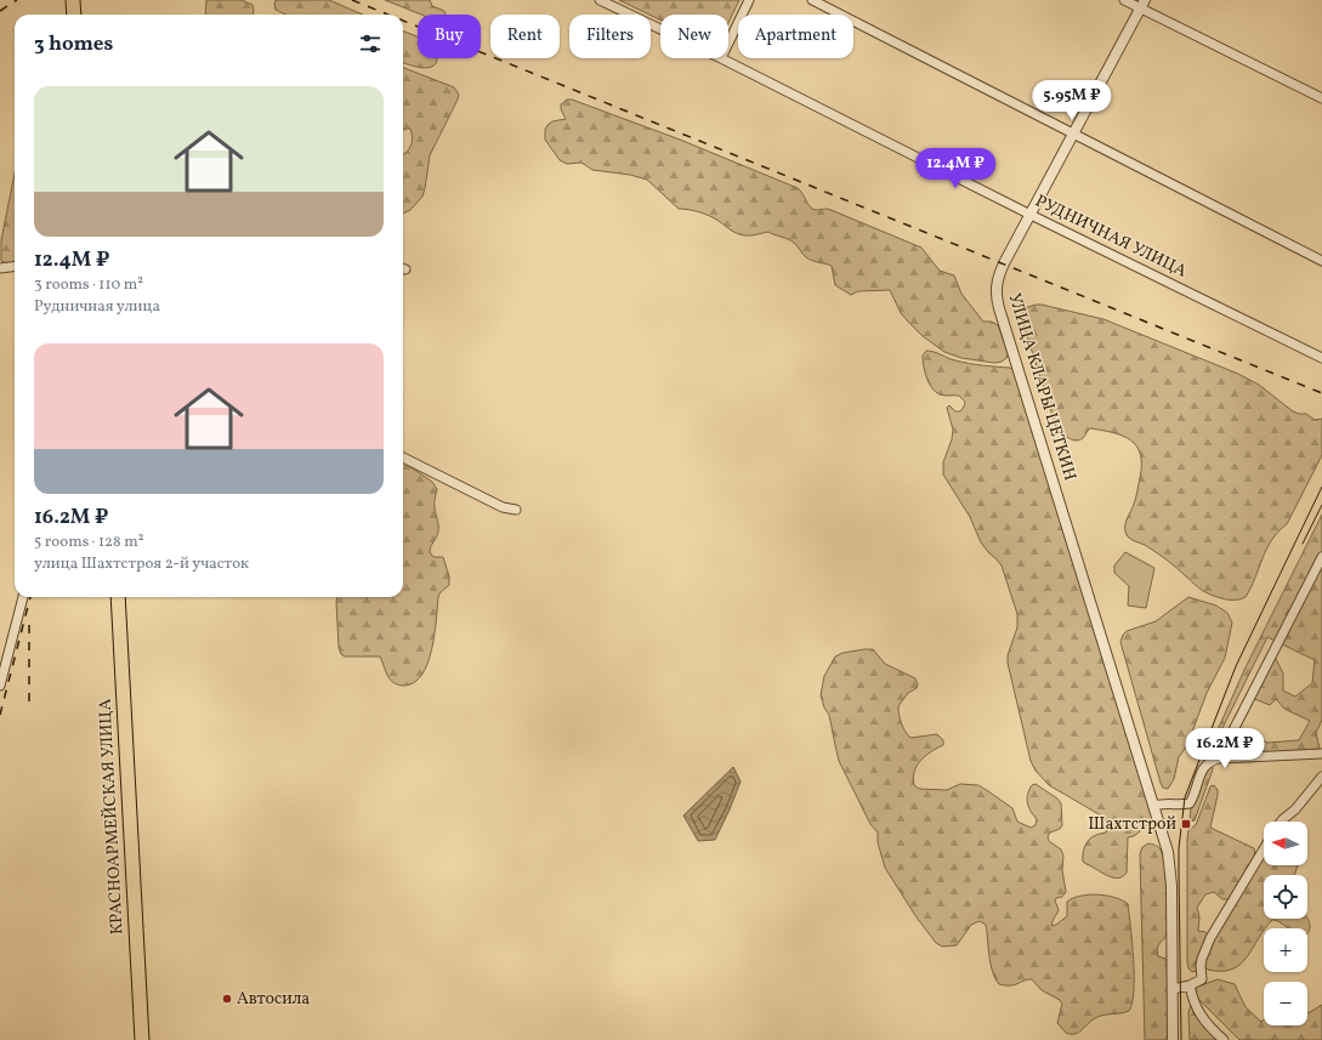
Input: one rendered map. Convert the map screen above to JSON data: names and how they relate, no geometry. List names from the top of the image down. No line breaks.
{"streets":{"main road":["КРАСНОАРМЕЙСКАЯ УЛИЦА"],"street":["РУДНИЧНАЯ УЛИЦА","УЛИЦА КЛАРЫ ЦЕТКИН"]},"crossings":[["РУДНИЧНАЯ УЛИЦА","УЛИЦА КЛАРЫ ЦЕТКИН"]],"places":{"transit":["Шахтстрой"],"other":["Автосила"]},"north":"left","page":{"chip":["Buy","Rent","Filters","New","Apartment"],"heading":"3 homes","list":[{"name":"12.4M ₽","note":"3 rooms · 110 m² · Рудничная улица"},{"name":"16.2M ₽","note":"5 rooms · 128 m² · улица Шахтстроя 2-й участок"}],"price":["5.95M ₽","12.4M ₽","16.2M ₽"],"map_buttons":["+","−"]}}
